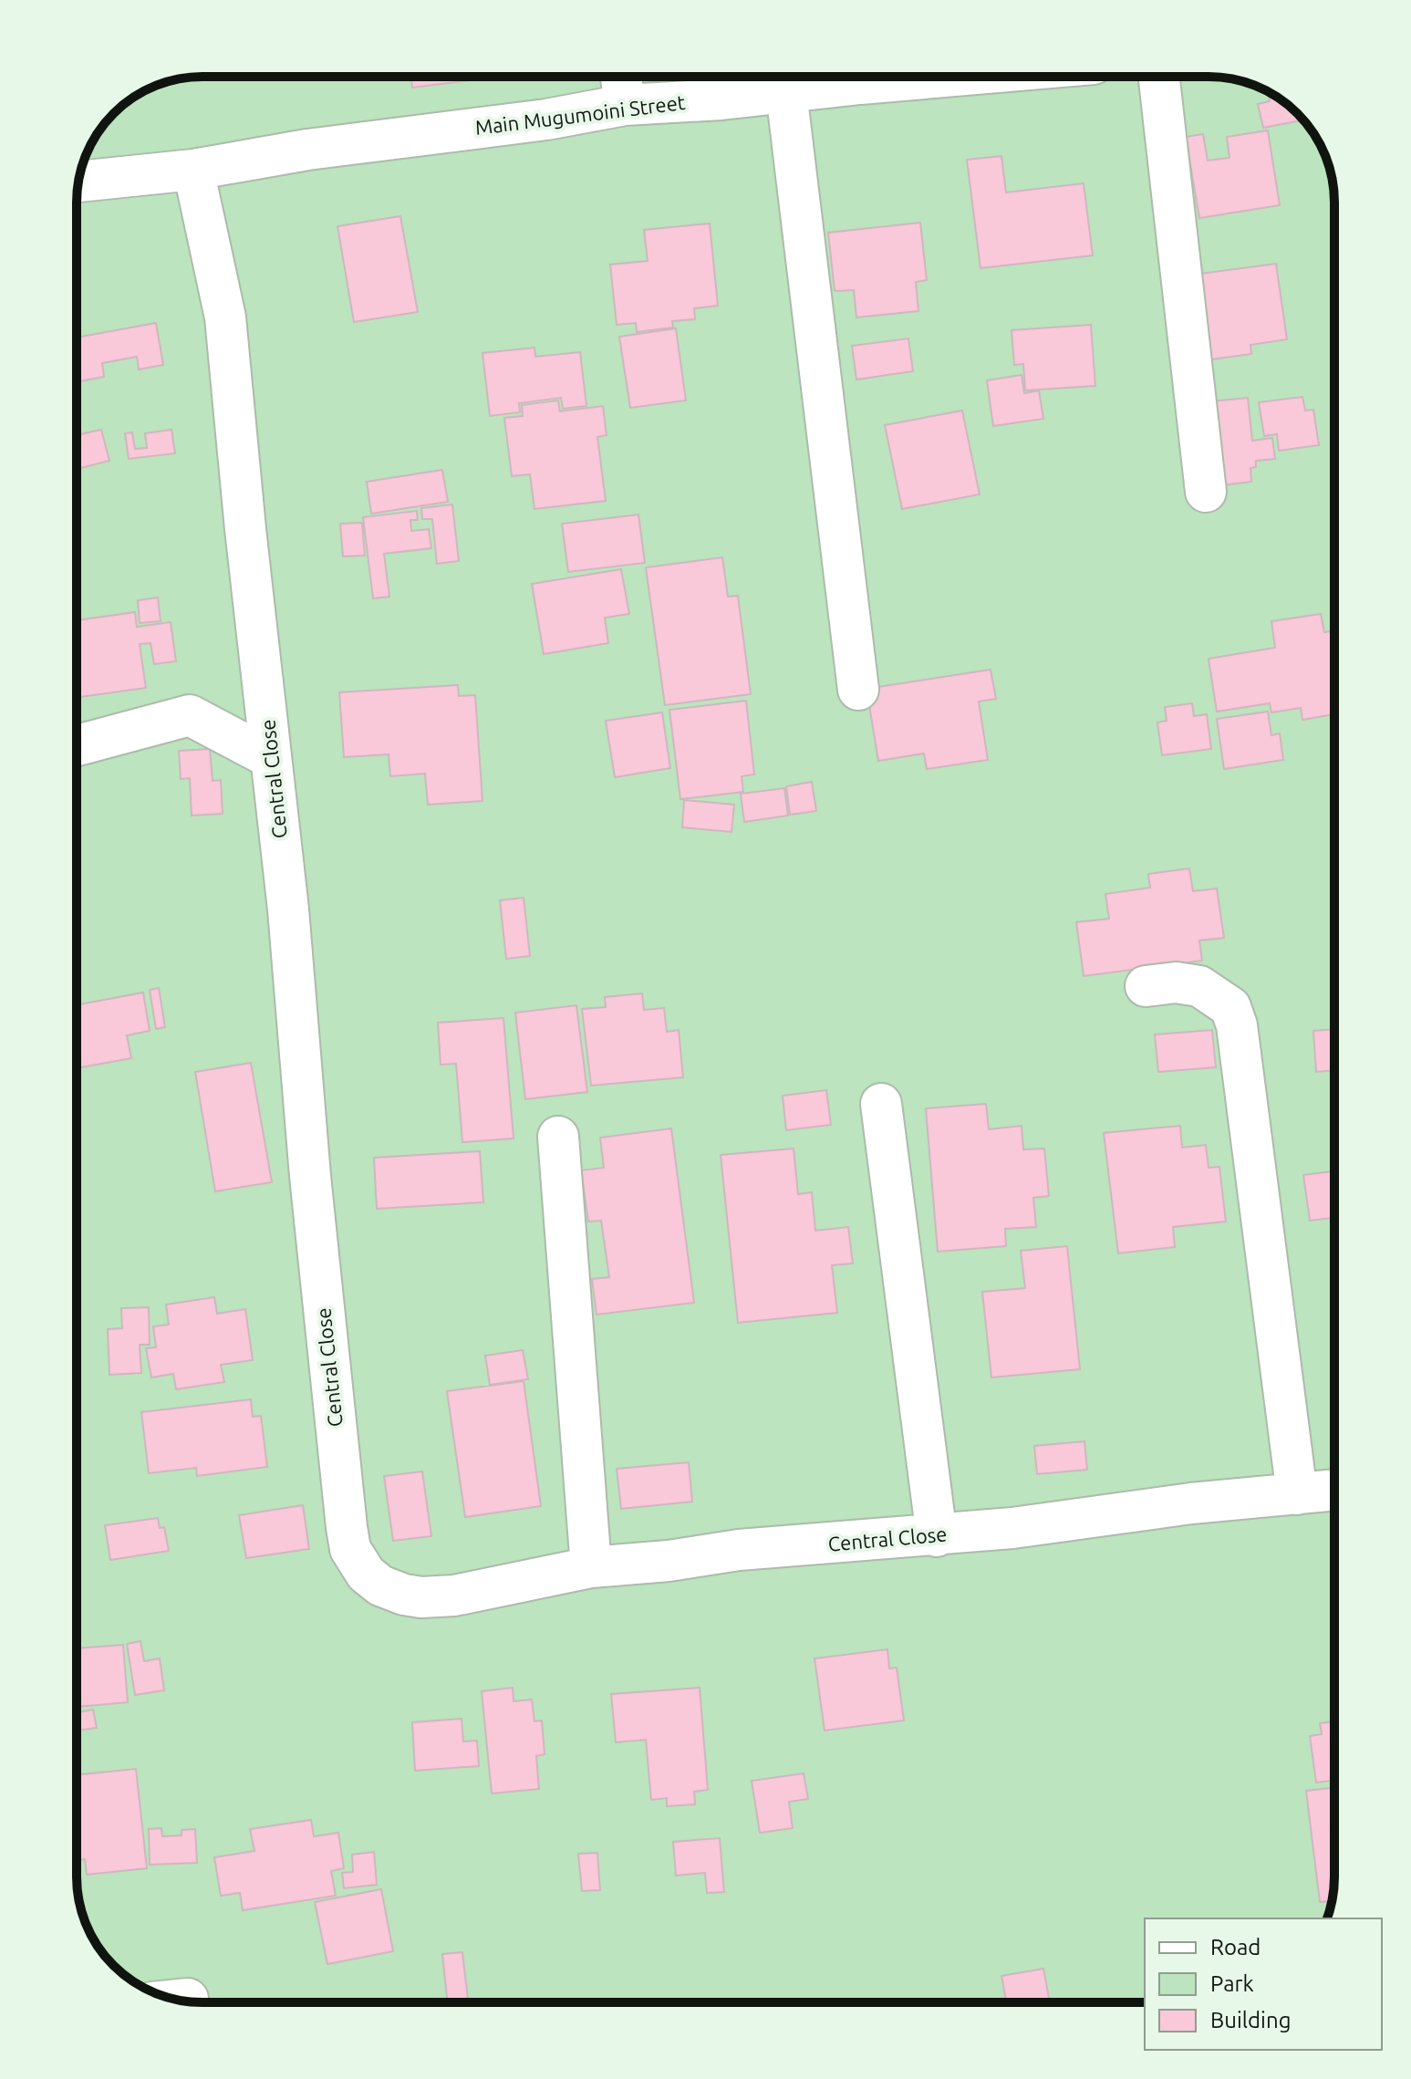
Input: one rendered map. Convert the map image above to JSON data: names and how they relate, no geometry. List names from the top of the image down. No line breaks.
{"streets":{"street":["Main Mugumoini Street","Central Close"]},"crossings":[["Main Mugumoini Street","Central Close"]],"legend":["Road","Park","Building"]}
